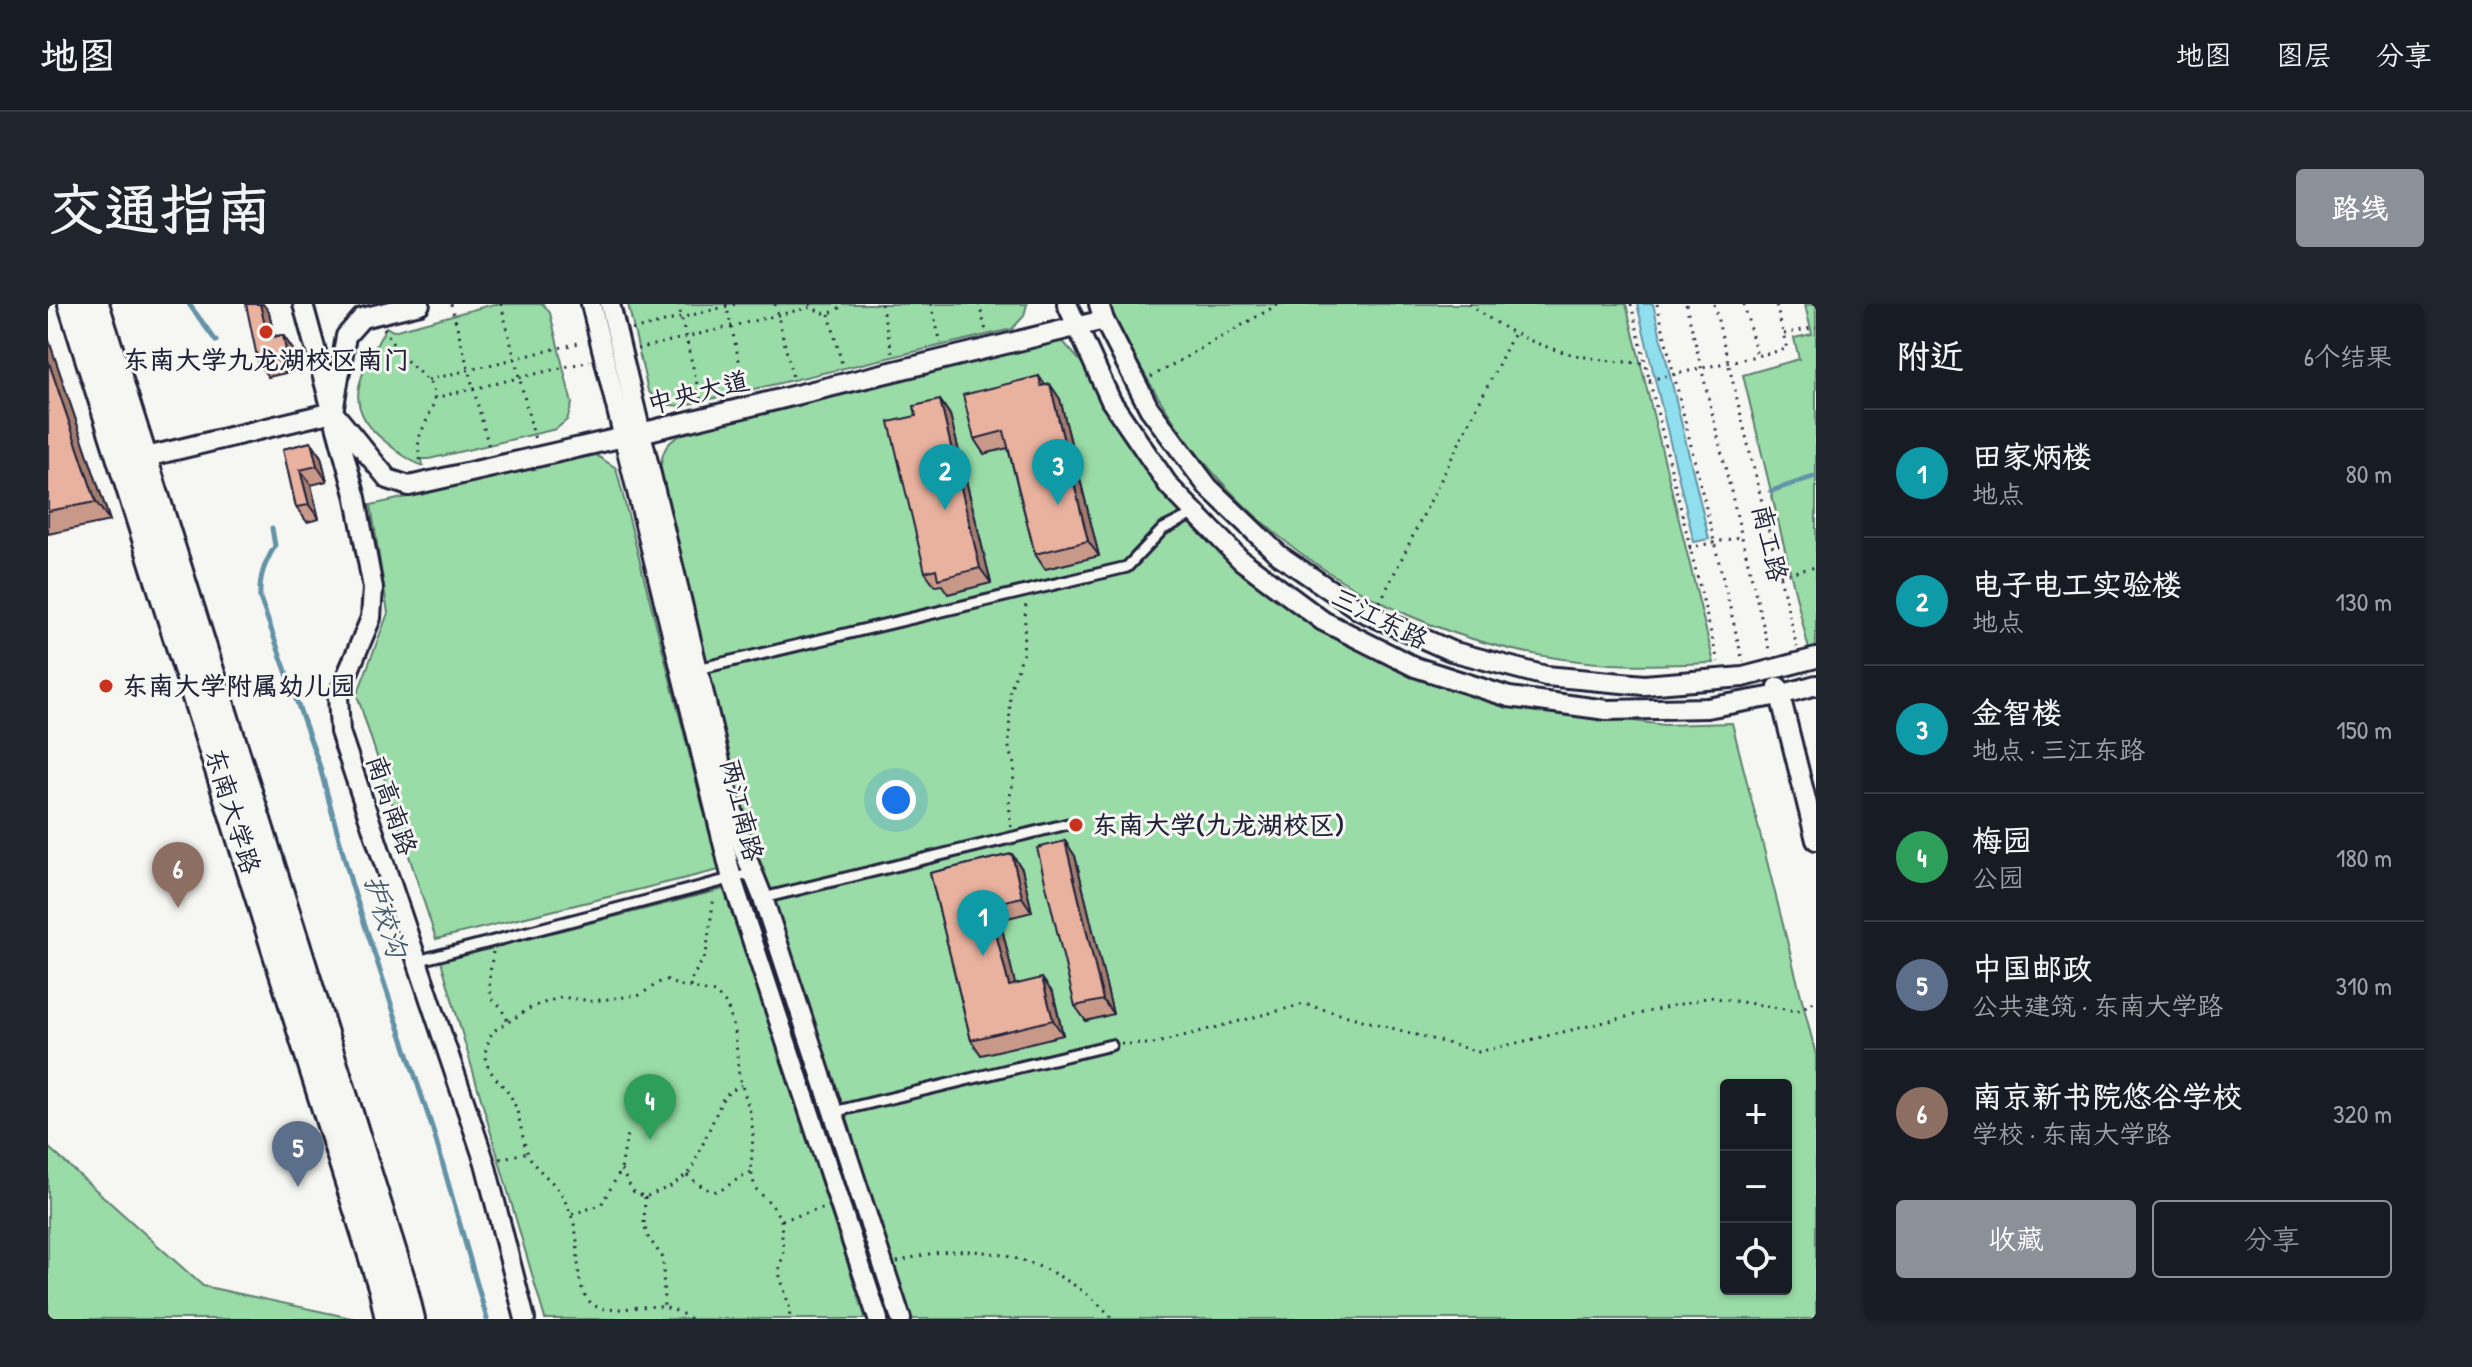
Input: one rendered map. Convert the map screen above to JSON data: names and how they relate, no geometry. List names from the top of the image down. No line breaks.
{"streets":{"main road":["东南大学路"],"street":["中央大道","三江东路","南高南路","两江南路"],"path":["南工路"]},"crossings":[["中央大道","三江东路"],["中央大道","南高南路"],["中央大道","两江南路"],["南工路","三江东路"]],"water":["护校沟"],"places":["东南大学九龙湖校区南门","东南大学附属幼儿园","东南大学(九龙湖校区)"],"page":{"header":"地图","nav":["地图","图层","分享"],"buttons":["路线",["收藏","分享"]],"title":"交通指南","heading":["附近","6个结果"],"list":[{"mark":"1","name":"田家炳楼","note":"地点","value":"80 m"},{"mark":"2","name":"电子电工实验楼","note":"地点","value":"130 m"},{"mark":"3","name":"金智楼","note":"地点 · 三江东路","value":"150 m"},{"mark":"4","name":"梅园","note":"公园","value":"180 m"},{"mark":"5","name":"中国邮政","note":"公共建筑 · 东南大学路","value":"310 m"},{"mark":"6","name":"南京新书院悠谷学校","note":"学校 · 东南大学路","value":"320 m"}],"pins":["3","2","6","1","4","5"],"map_buttons":["+","−"]}}
